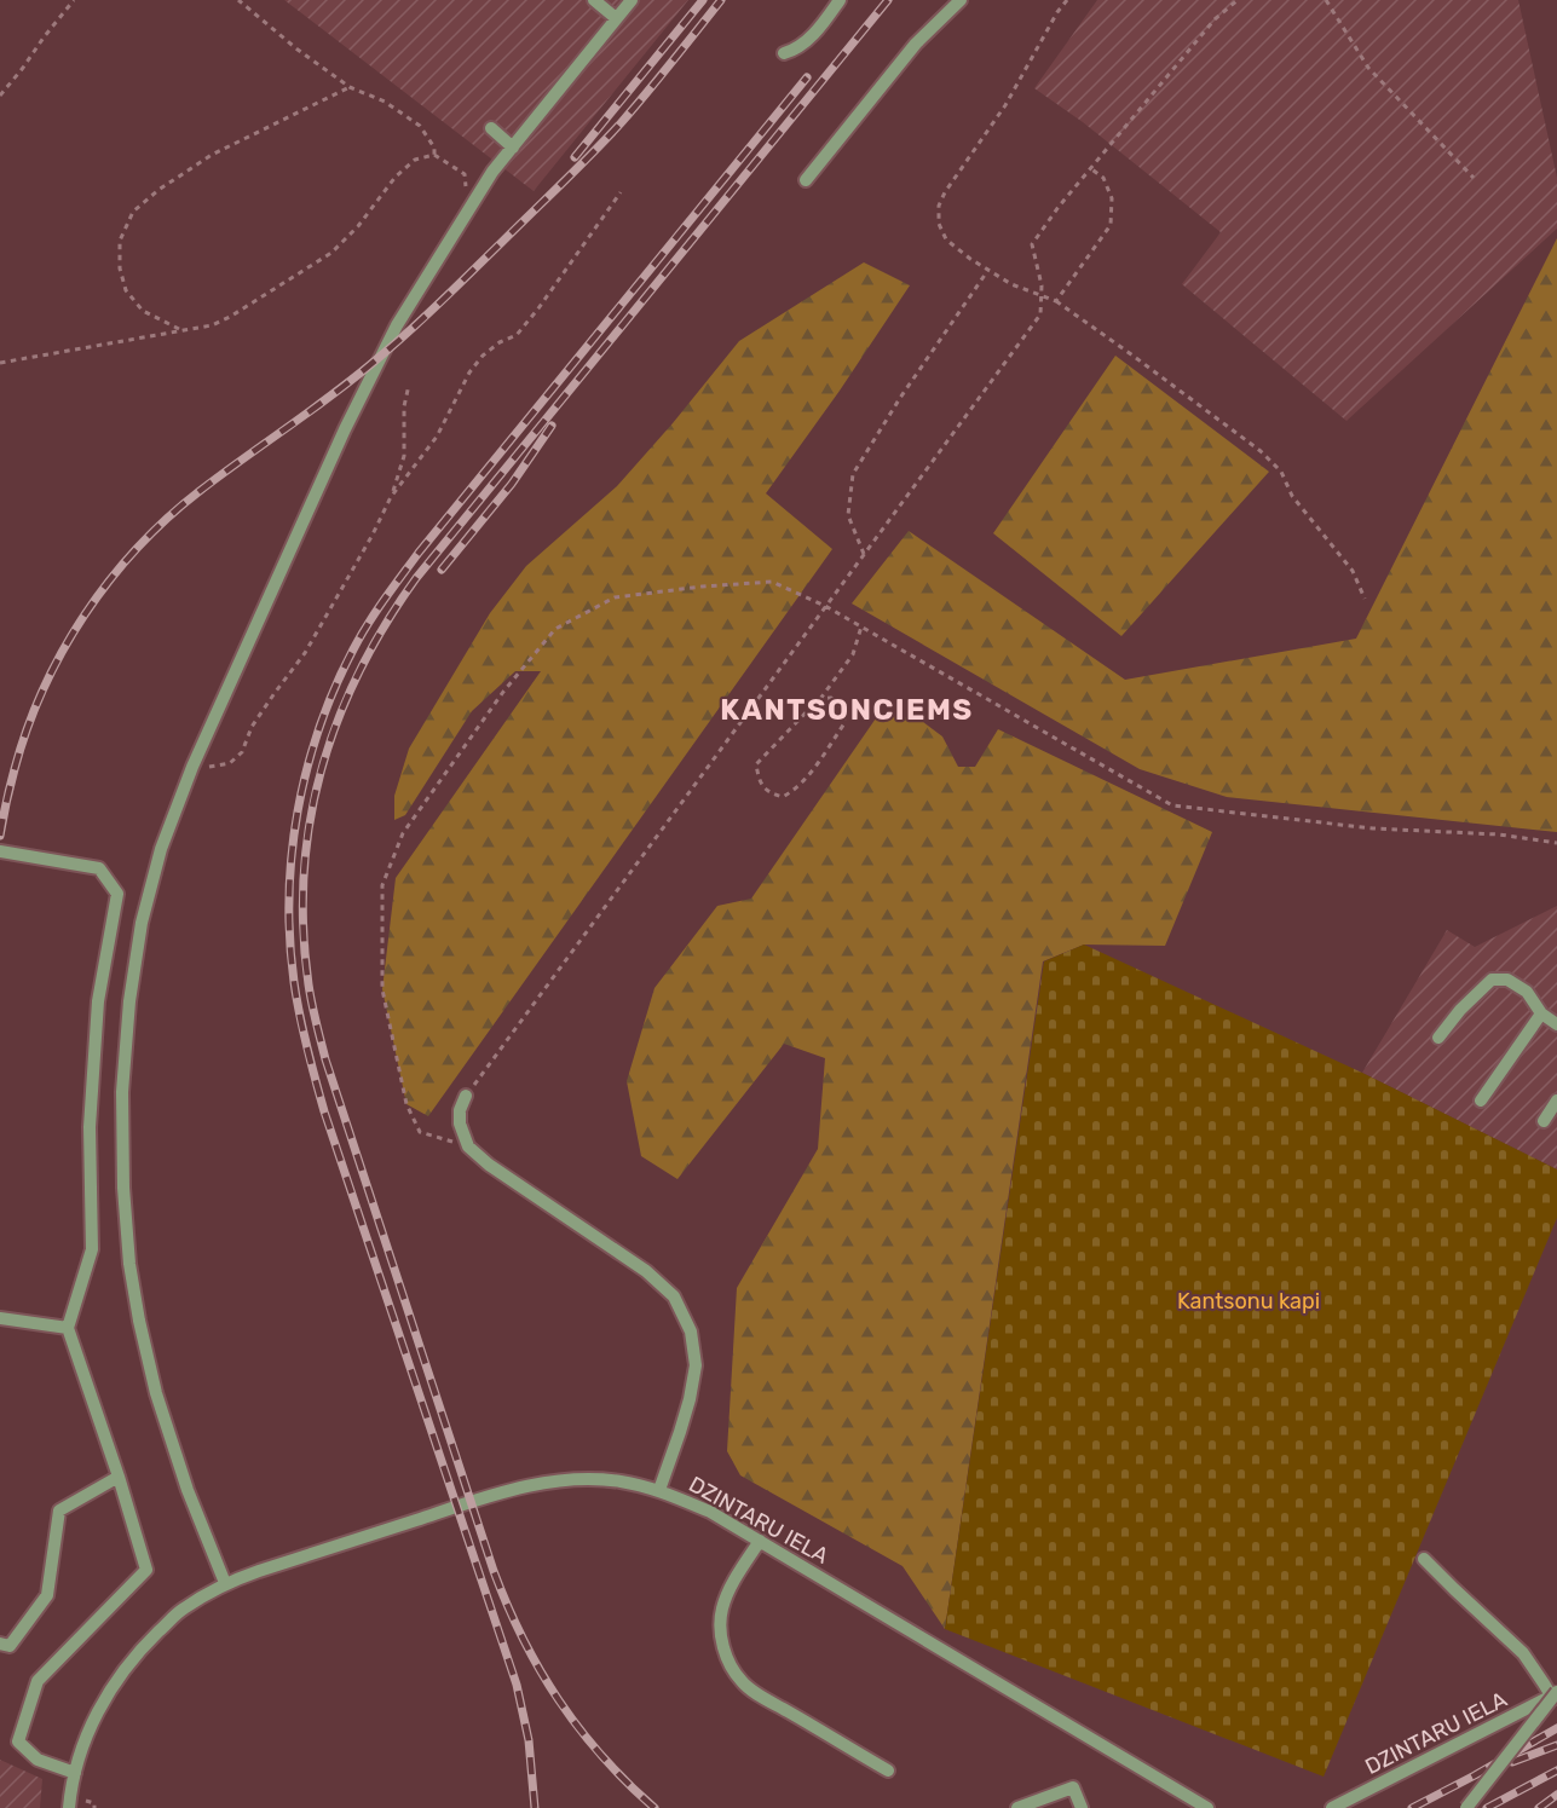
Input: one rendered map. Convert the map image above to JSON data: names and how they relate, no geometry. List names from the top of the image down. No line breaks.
{"streets":{"street":["DZINTARU IELA"]},"districts":["KANTSONCIEMS"],"parks":["Kantsonu kapi"]}
